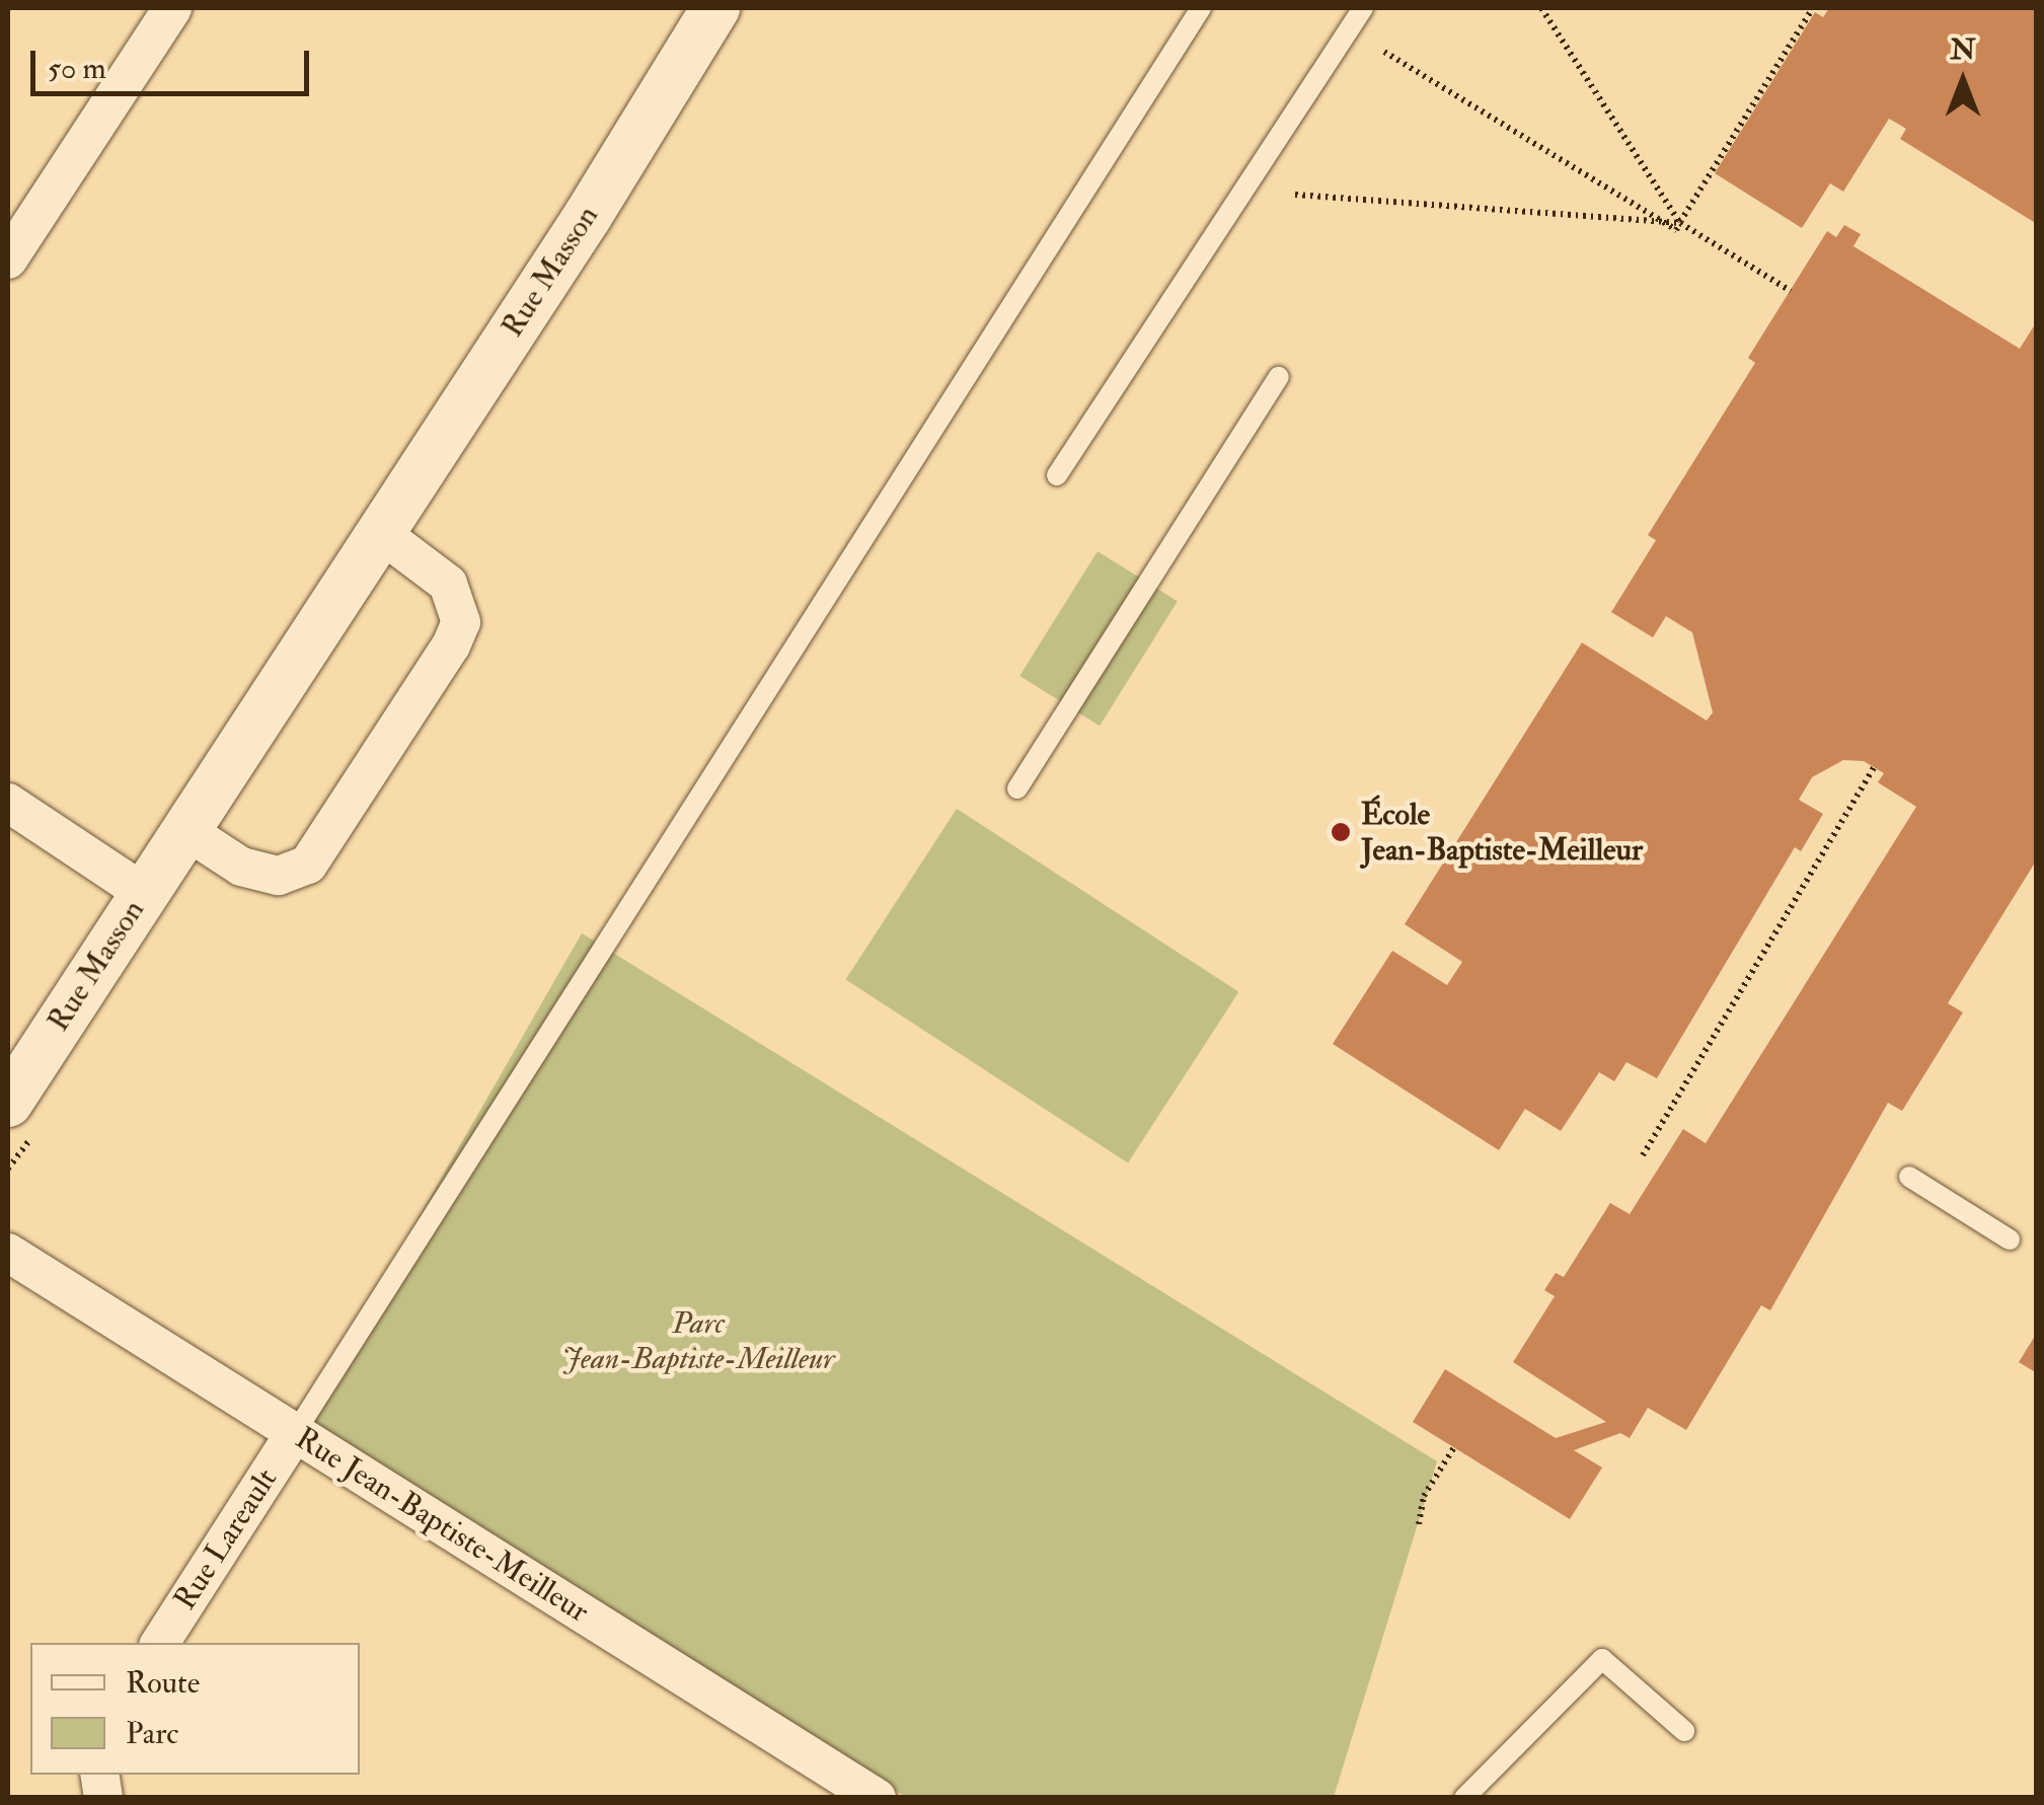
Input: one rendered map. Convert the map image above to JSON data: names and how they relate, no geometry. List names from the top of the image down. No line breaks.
{"streets":{"street":["Rue Masson","Rue Jean-Baptiste-Meilleur","Rue Lareault"]},"crossings":[["Rue Jean-Baptiste-Meilleur","Rue Lareault"]],"parks":["Parc Jean-Baptiste-Meilleur"],"places":["École Jean-Baptiste-Meilleur"],"legend":["Route","Parc"],"scale_bar":"50 m","north":"top"}
